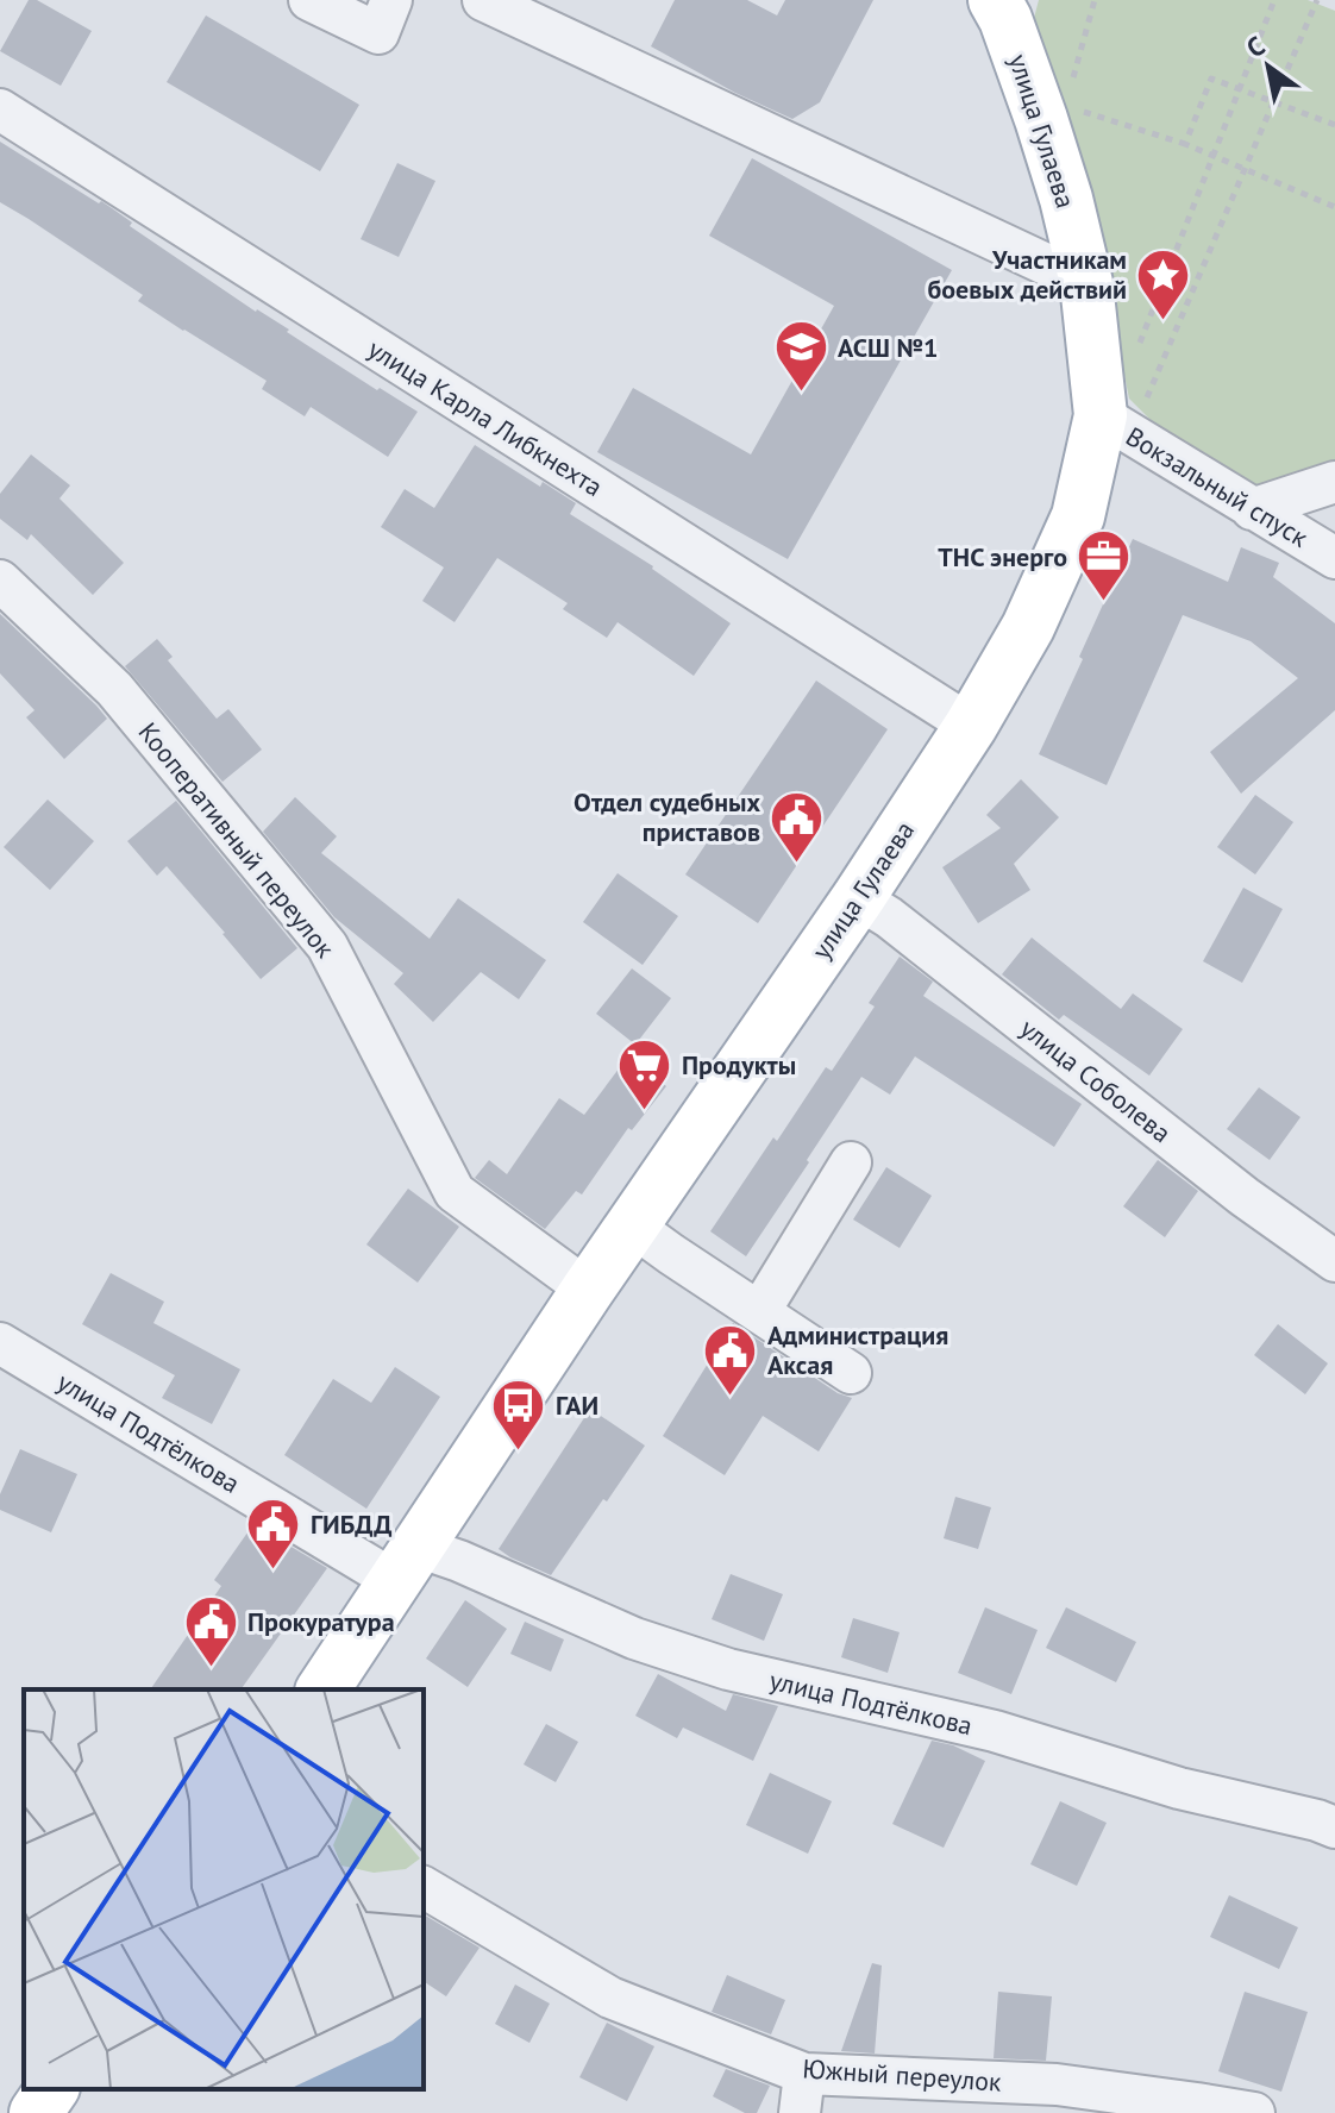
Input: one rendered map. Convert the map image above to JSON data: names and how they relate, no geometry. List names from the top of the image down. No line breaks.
{"streets":{"main road":["улица Гулаева"],"street":["улица Карла Либкнехта","Вокзальный спуск","Кооперативный переулок","улица Соболева","улица Подтёлкова","Южный переулок"]},"crossings":[["улица Гулаева","улица Карла Либкнехта"],["улица Гулаева","Вокзальный спуск"],["улица Гулаева","Кооперативный переулок"],["улица Гулаева","улица Соболева"],["улица Гулаева","улица Подтёлкова"]],"places":{"place":["Участникам боевых действий"],"school or university":["АСШ №1"],"office":["ТНС энерго"],"public building":["Отдел судебных приставов","Администрация Аксая","ГИБДД","Прокуратура"],"supermarket":["Продукты"],"bus stop":["ГАИ"]},"north":"top left"}
